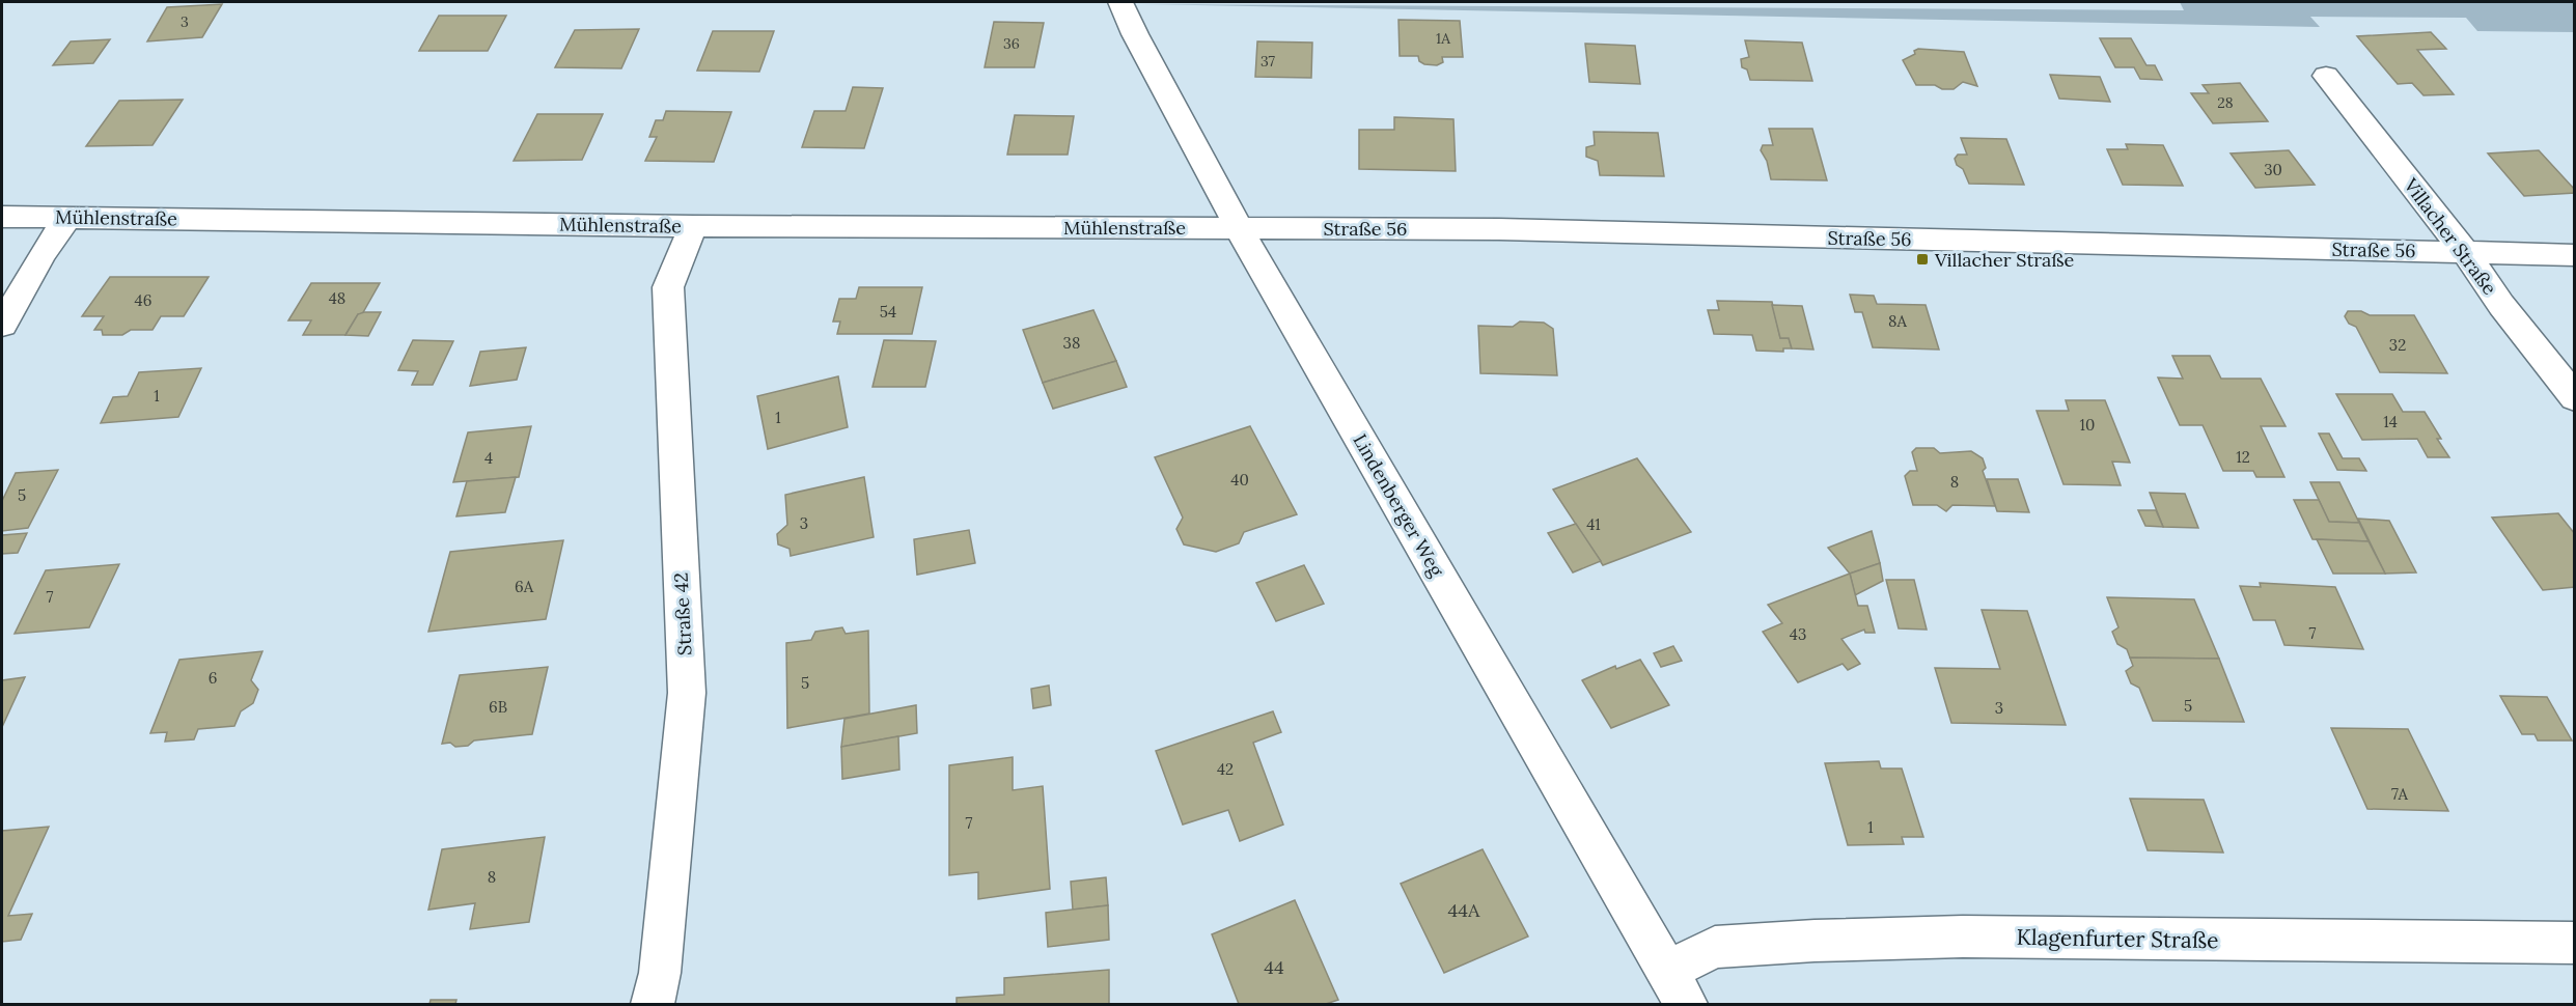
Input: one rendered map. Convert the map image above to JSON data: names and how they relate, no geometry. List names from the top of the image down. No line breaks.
{"streets":{"street":["Mühlenstraße","Straße 56","Villacher Straße","Lindenberger Weg","Straße 42","Klagenfurter Straße"]},"crossings":[["Mühlenstraße","Straße 56"],["Mühlenstraße","Lindenberger Weg"],["Mühlenstraße","Straße 42"],["Straße 56","Villacher Straße"],["Straße 56","Lindenberger Weg"],["Lindenberger Weg","Klagenfurter Straße"]],"places":{"transit":["Villacher Straße"]},"house_numbers":["3","1A","36","37","28","30","48","46","54","8A","38","32","1","1","14","10","12","4","40","8","5","3","41","6A","7","7","43","6","5","5","6B","3","42","7A","7","1","8","44A","44"]}
